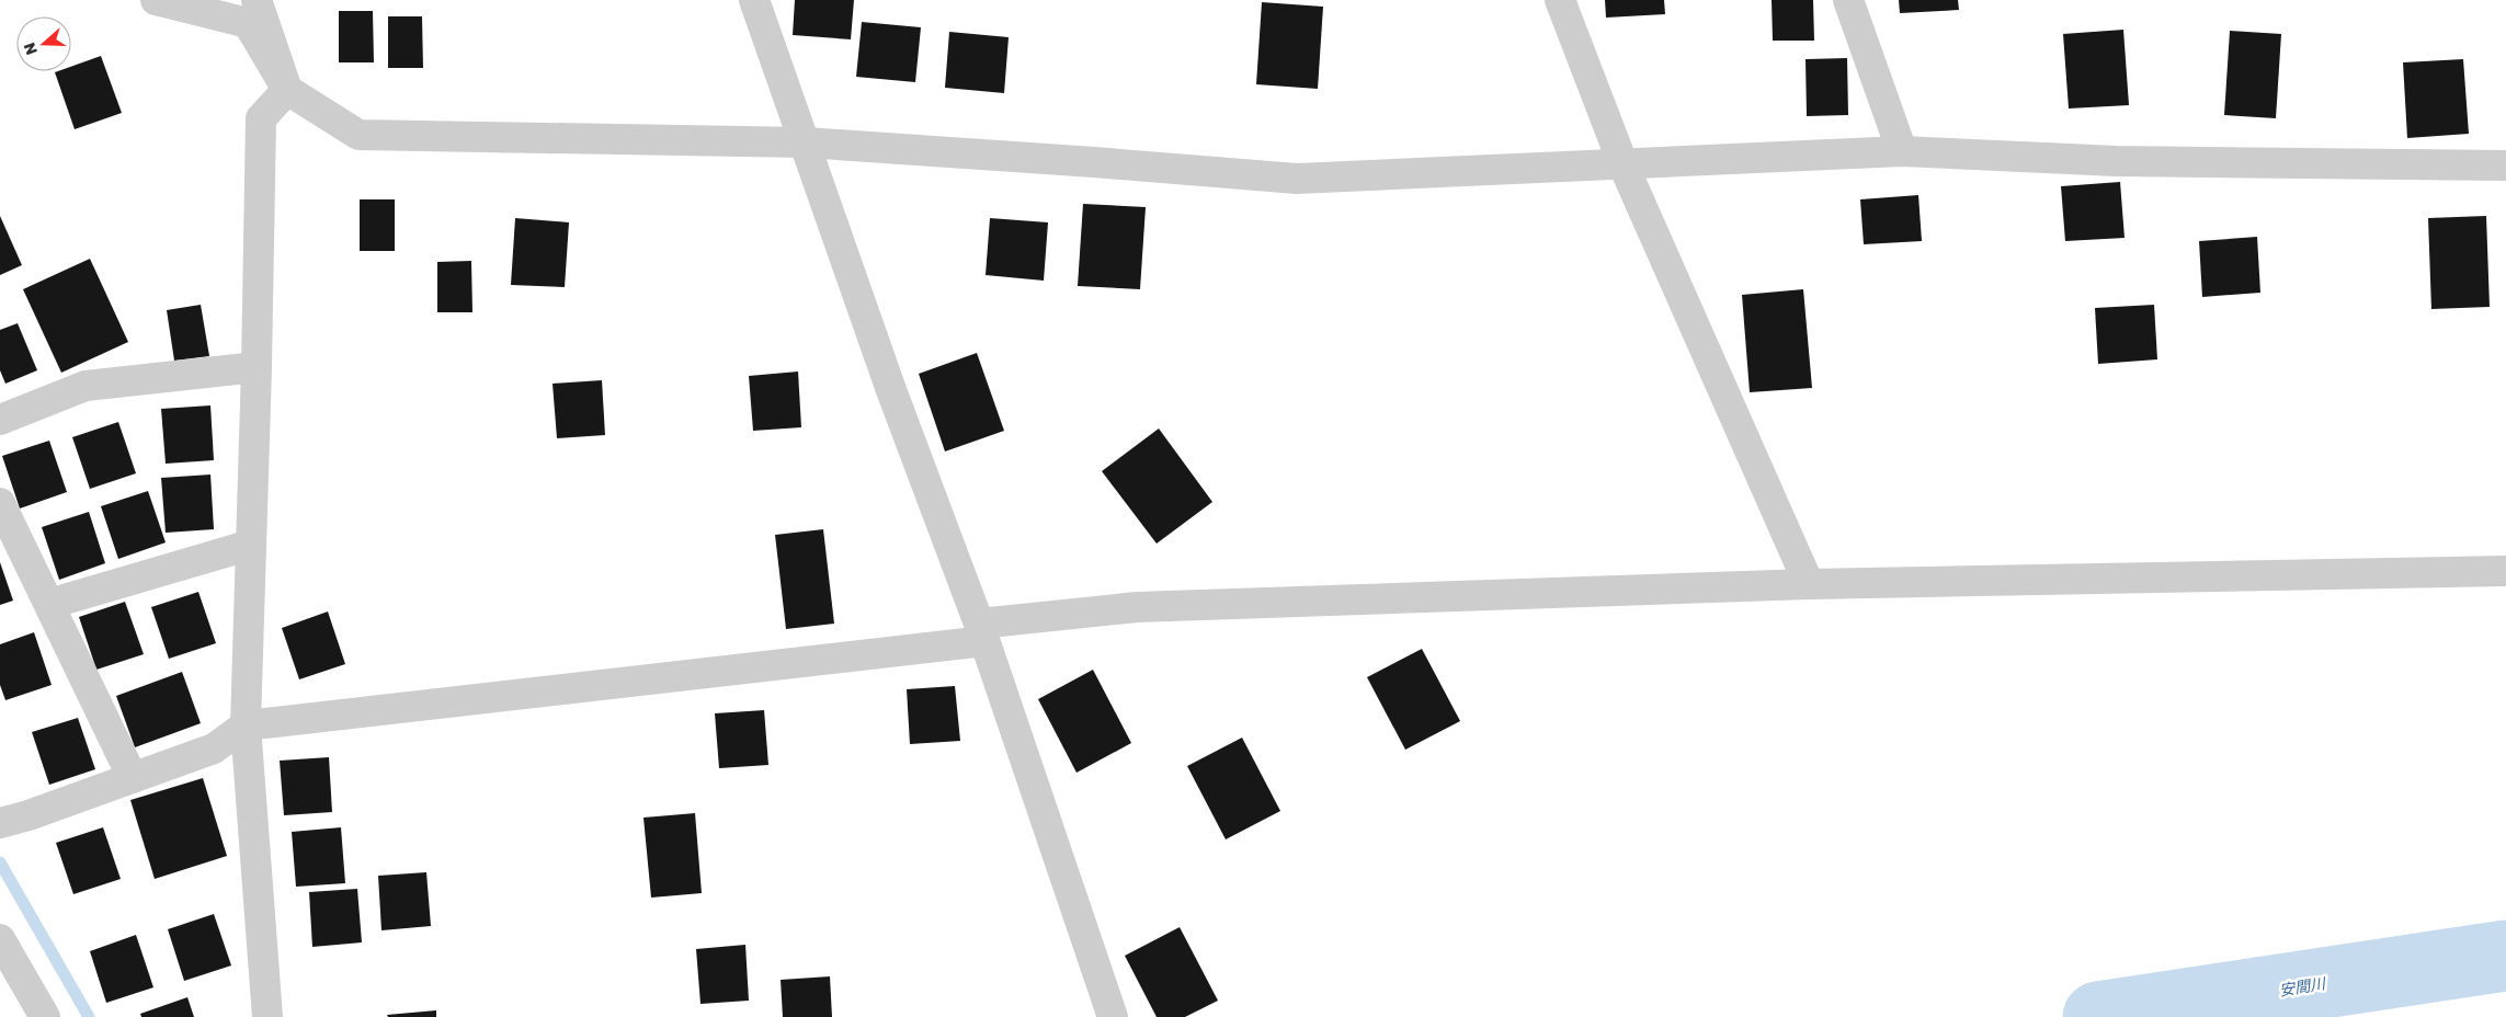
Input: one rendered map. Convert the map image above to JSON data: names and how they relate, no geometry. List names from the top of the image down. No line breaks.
{"water":["安間川"],"north":"left"}
